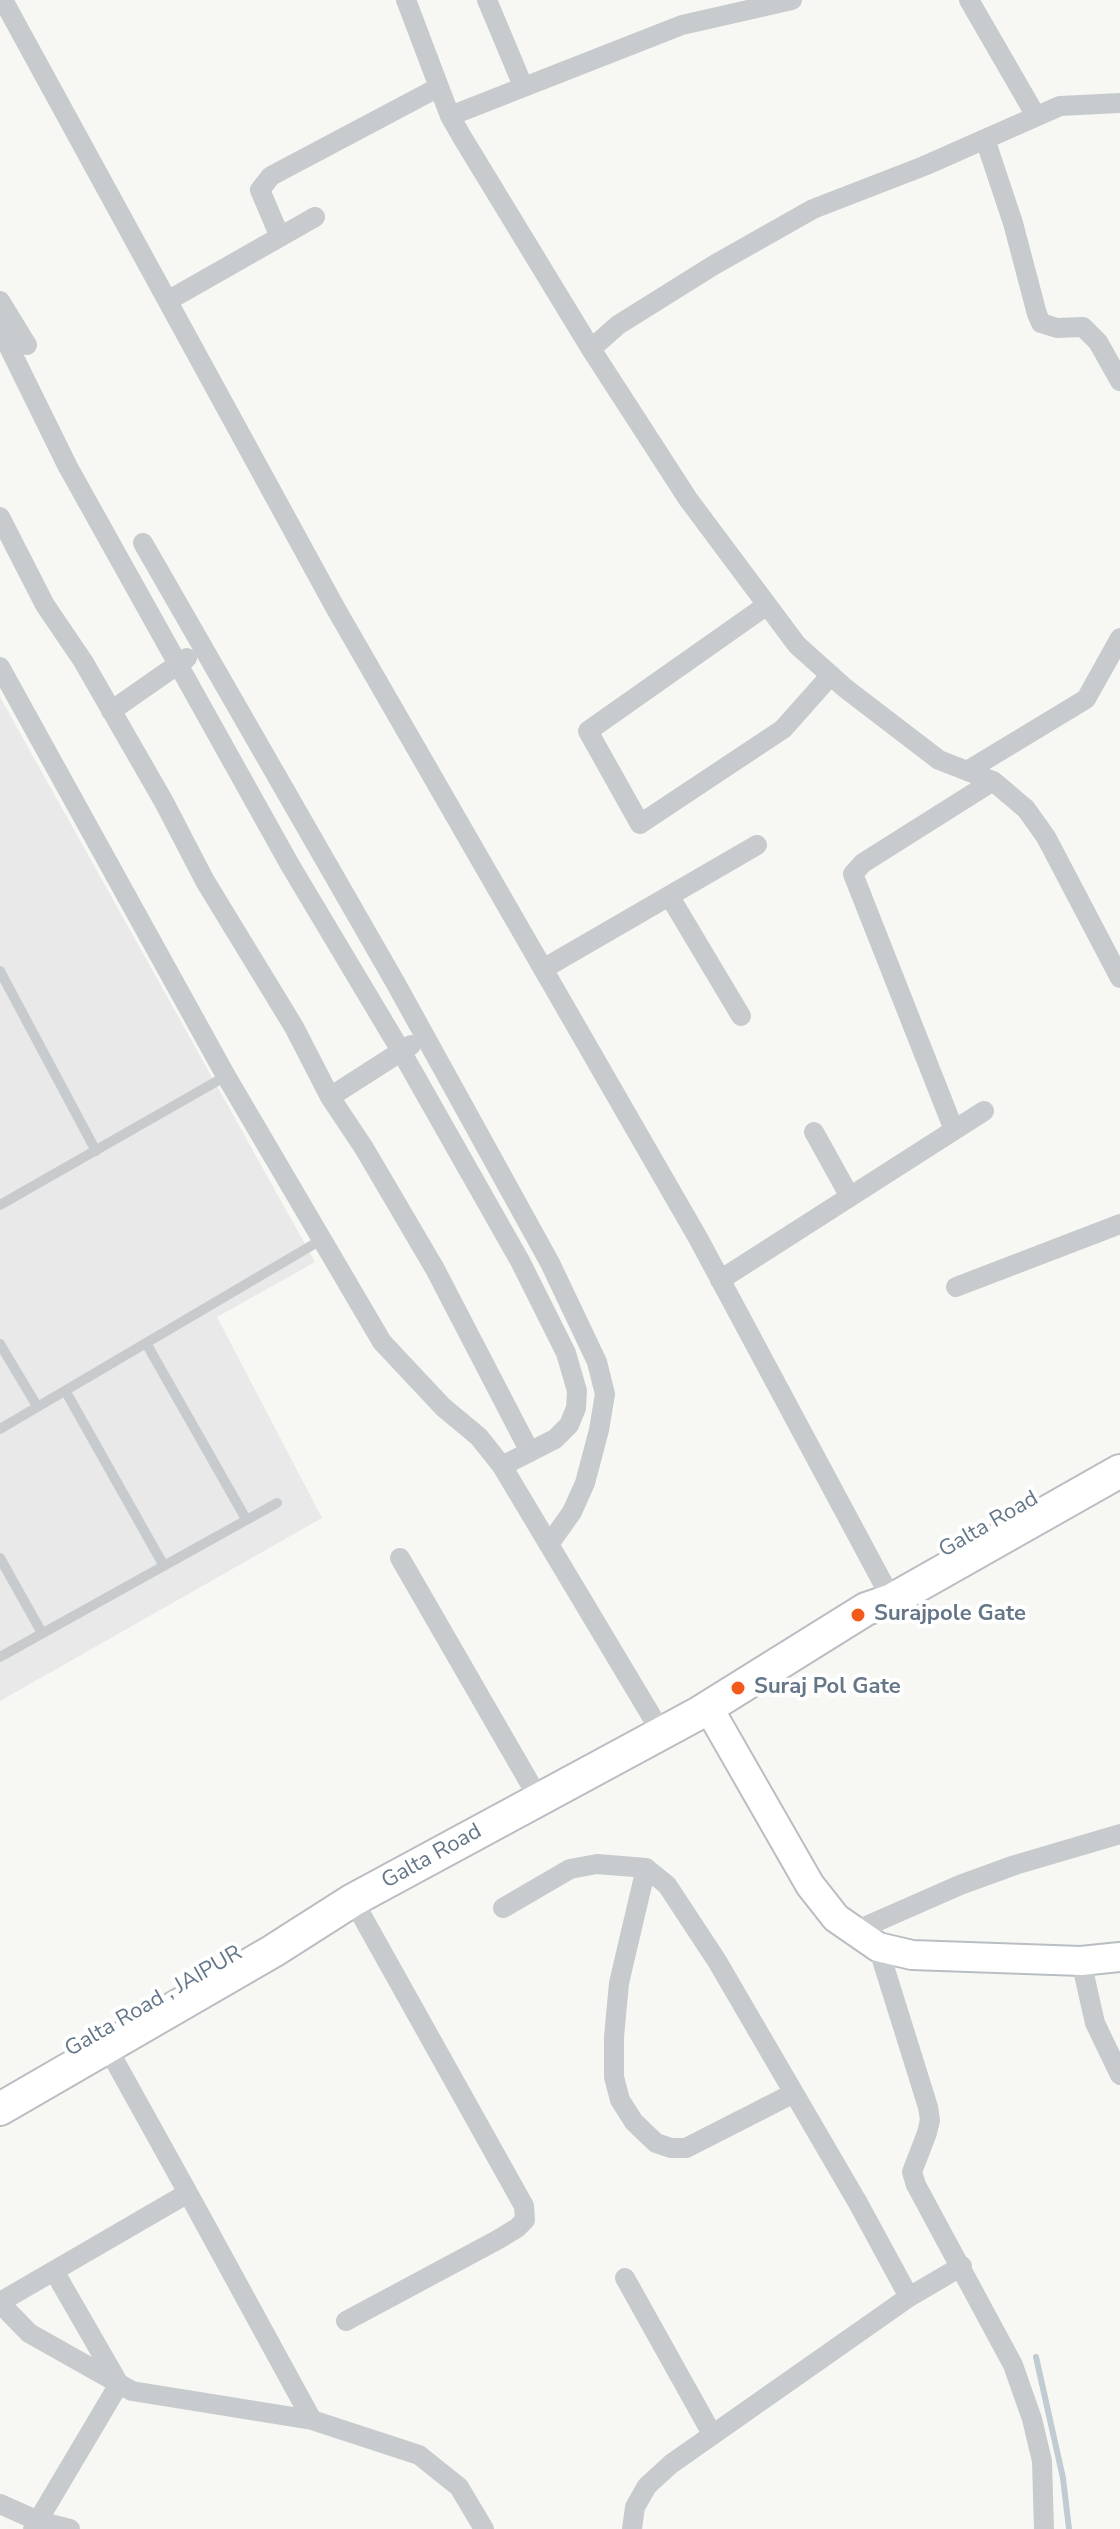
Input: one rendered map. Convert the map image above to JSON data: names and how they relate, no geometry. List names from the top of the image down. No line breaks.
{"streets":{"main road":["Galta Road","Galta Road , JAIPUR"]},"crossings":[["Galta Road","Galta Road , JAIPUR"]],"places":["Surajpole Gate","Suraj Pol Gate"]}
